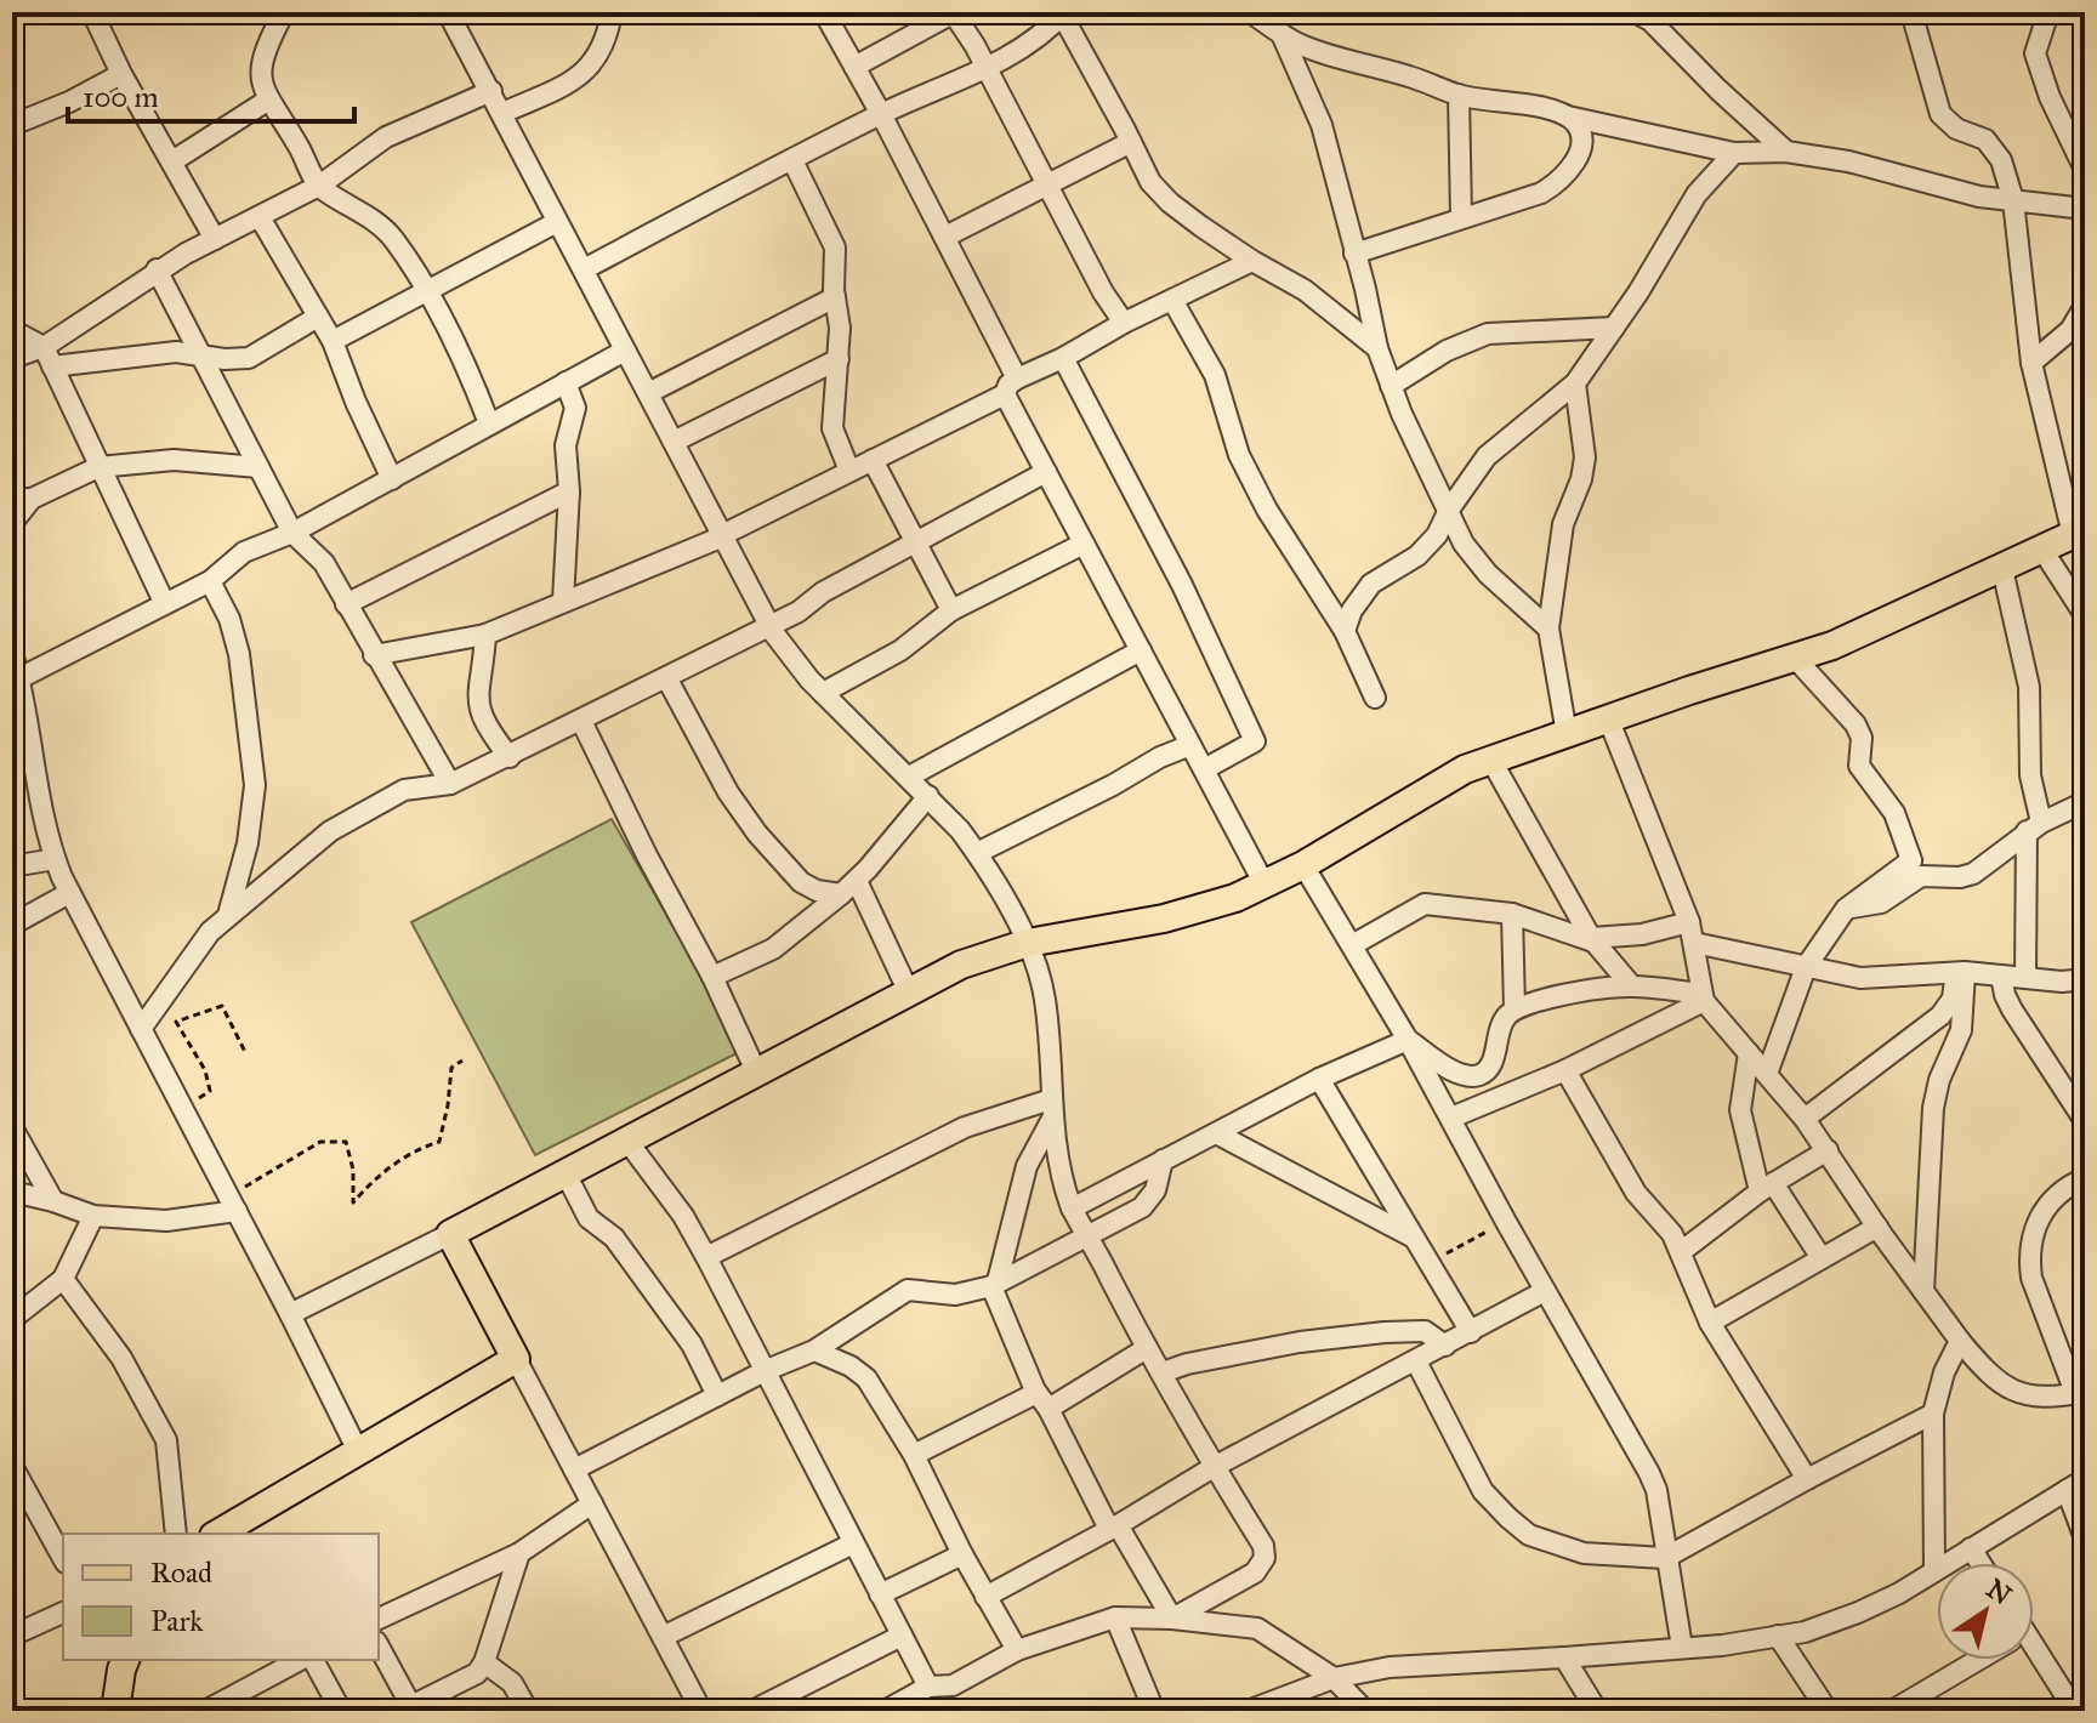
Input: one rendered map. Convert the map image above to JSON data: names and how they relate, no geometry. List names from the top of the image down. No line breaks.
{"legend":["Road","Park"],"scale_bar":"100 m","north":"top right"}
